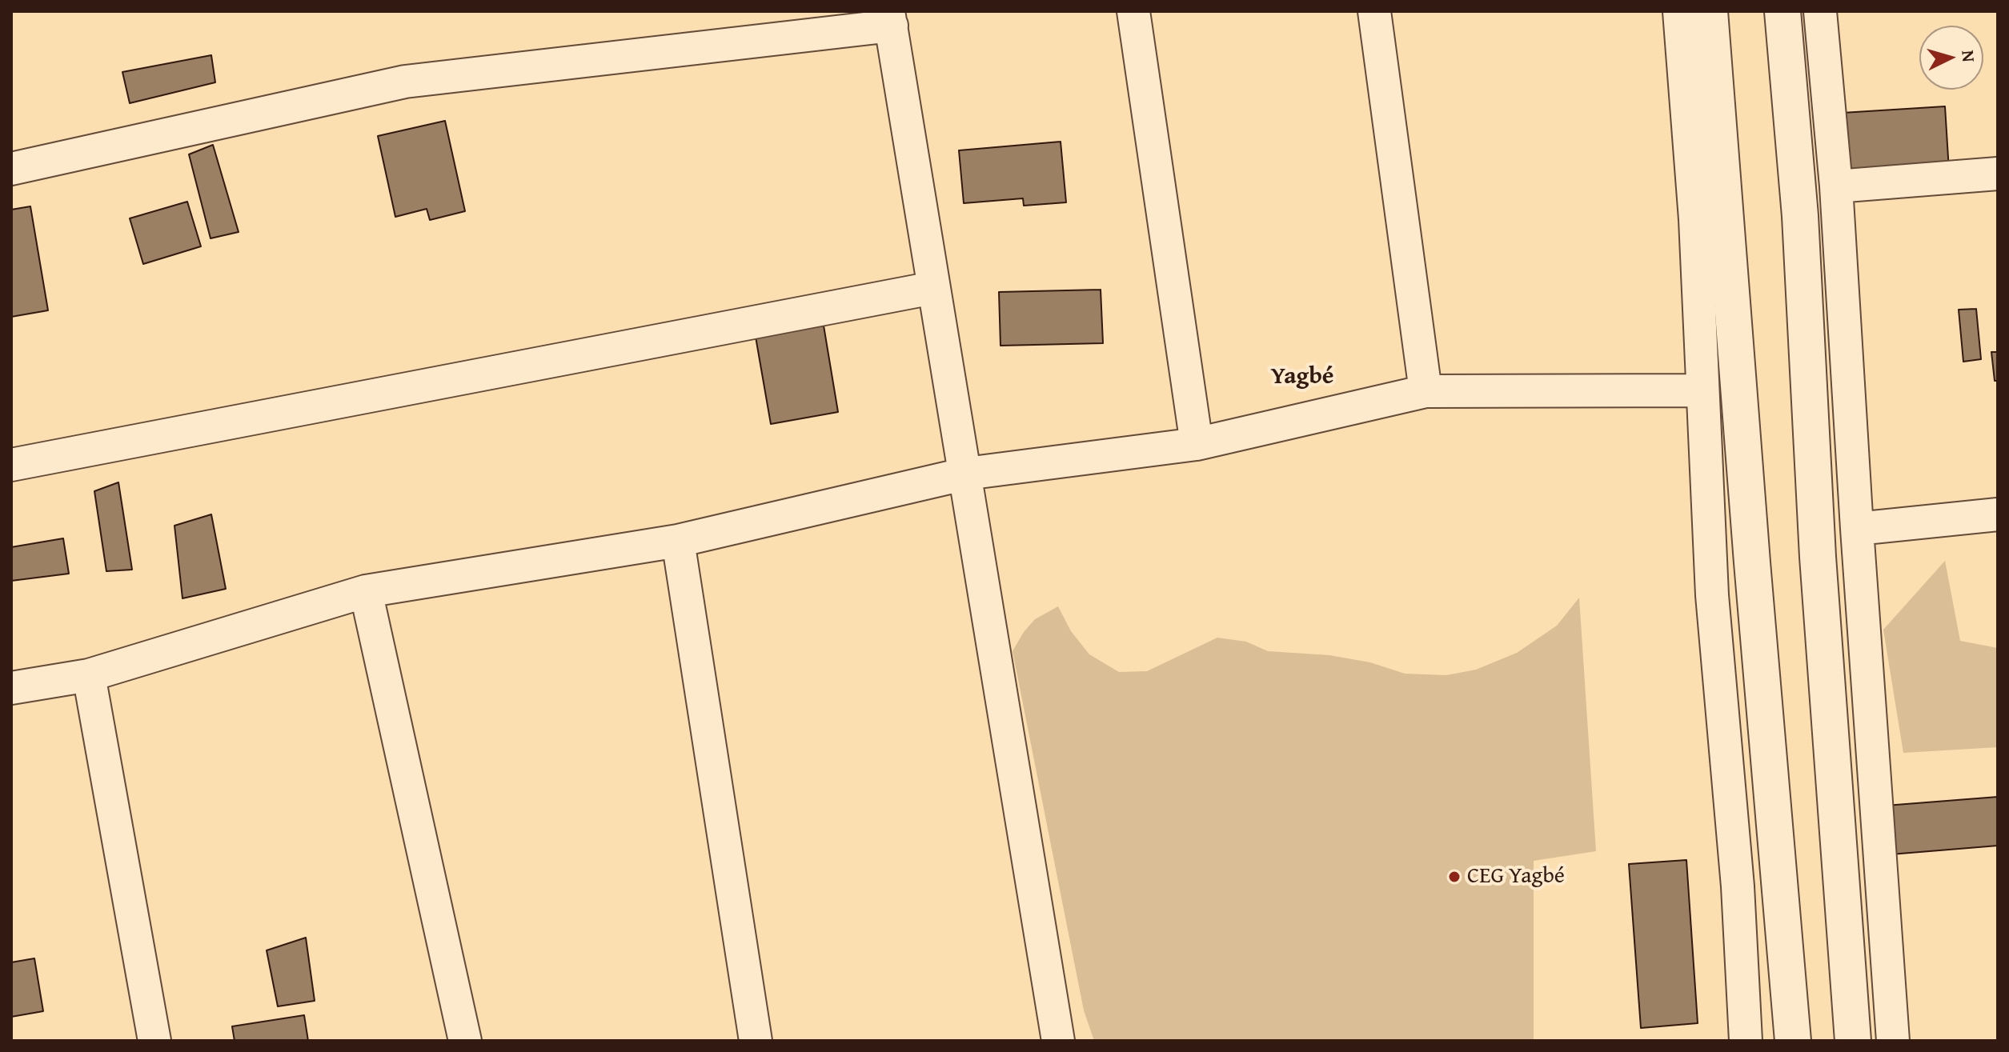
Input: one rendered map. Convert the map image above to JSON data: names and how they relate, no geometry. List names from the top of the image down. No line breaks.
{"districts":["Yagbé"],"places":["CEG Yagbé"],"north":"right"}
